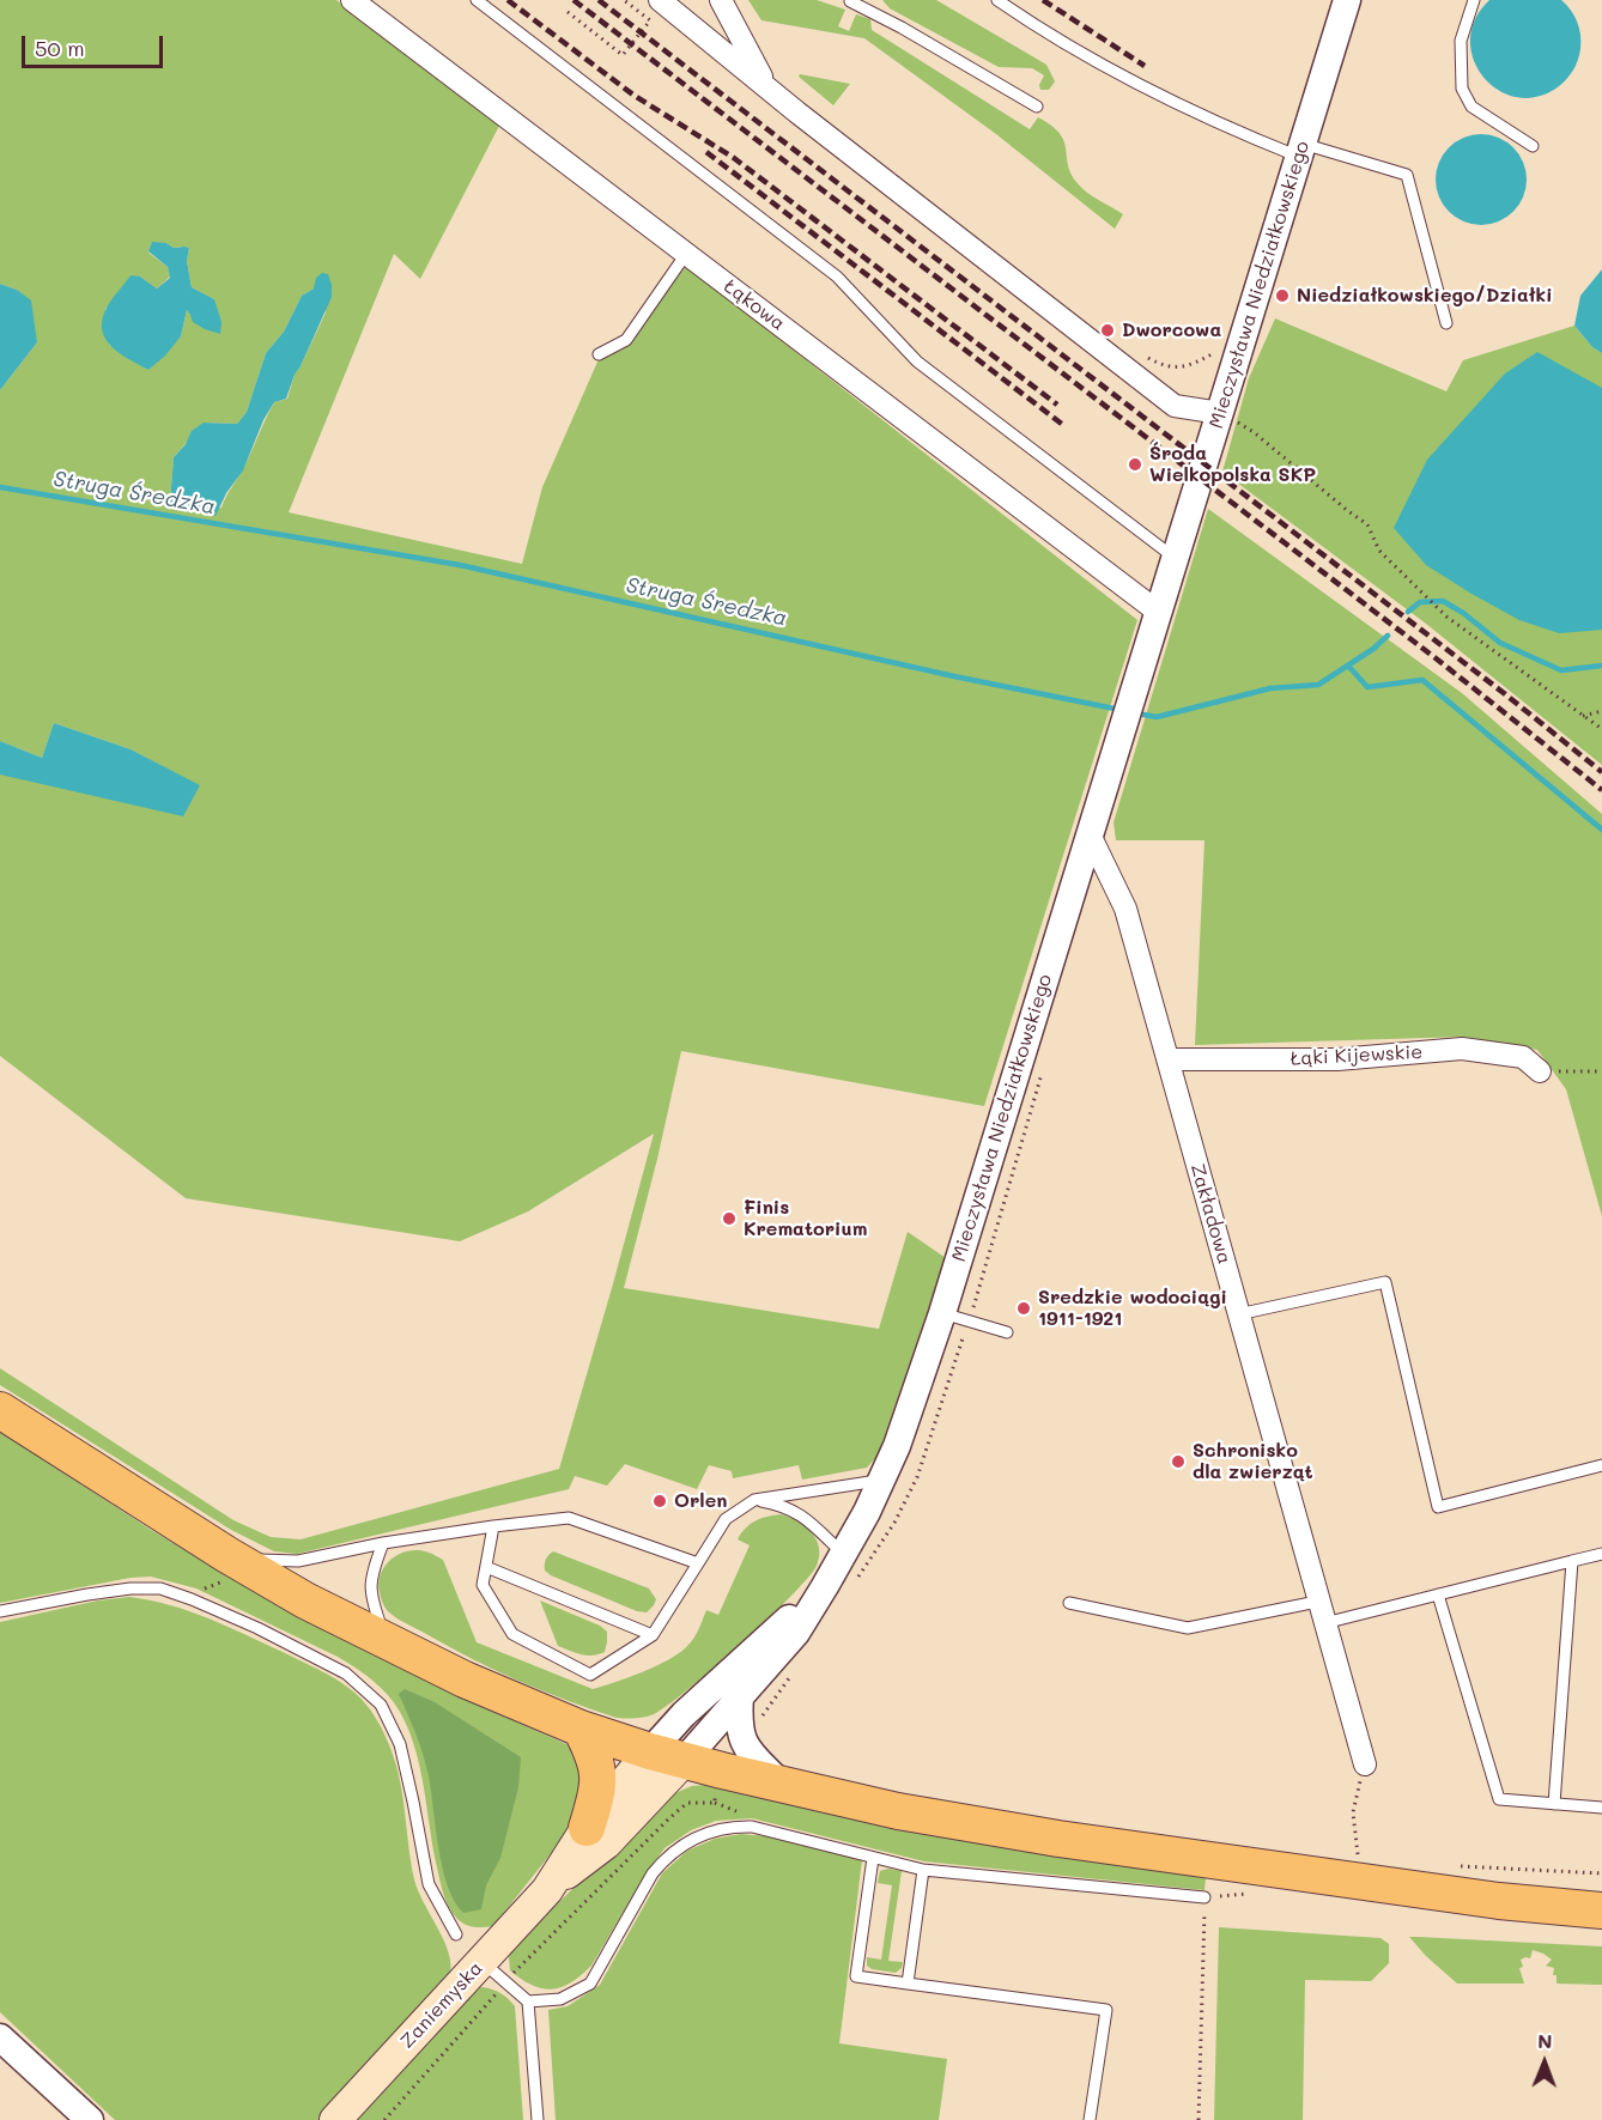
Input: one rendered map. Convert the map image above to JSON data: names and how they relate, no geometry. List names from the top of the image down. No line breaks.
{"streets":{"main road":["Zaniemyska"],"street":["Mieczysława Niedziałkowskiego","Łąkowa","Łąki Kijewskie","Zakładowa"]},"crossings":[["Mieczysława Niedziałkowskiego","Łąkowa"],["Mieczysława Niedziałkowskiego","Zakładowa"],["Mieczysława Niedziałkowskiego","Zaniemyska"],["Łąki Kijewskie","Zakładowa"]],"water":["Struga Średzka"],"places":["Niedziałkowskiego/Działki","Dworcowa","Środa Wielkopolska SKP","Finis Krematorium","Sredzkie wodociągi 1911-1921","Schronisko dla zwierząt","Orlen"],"scale_bar":"50 m","north":"top"}
